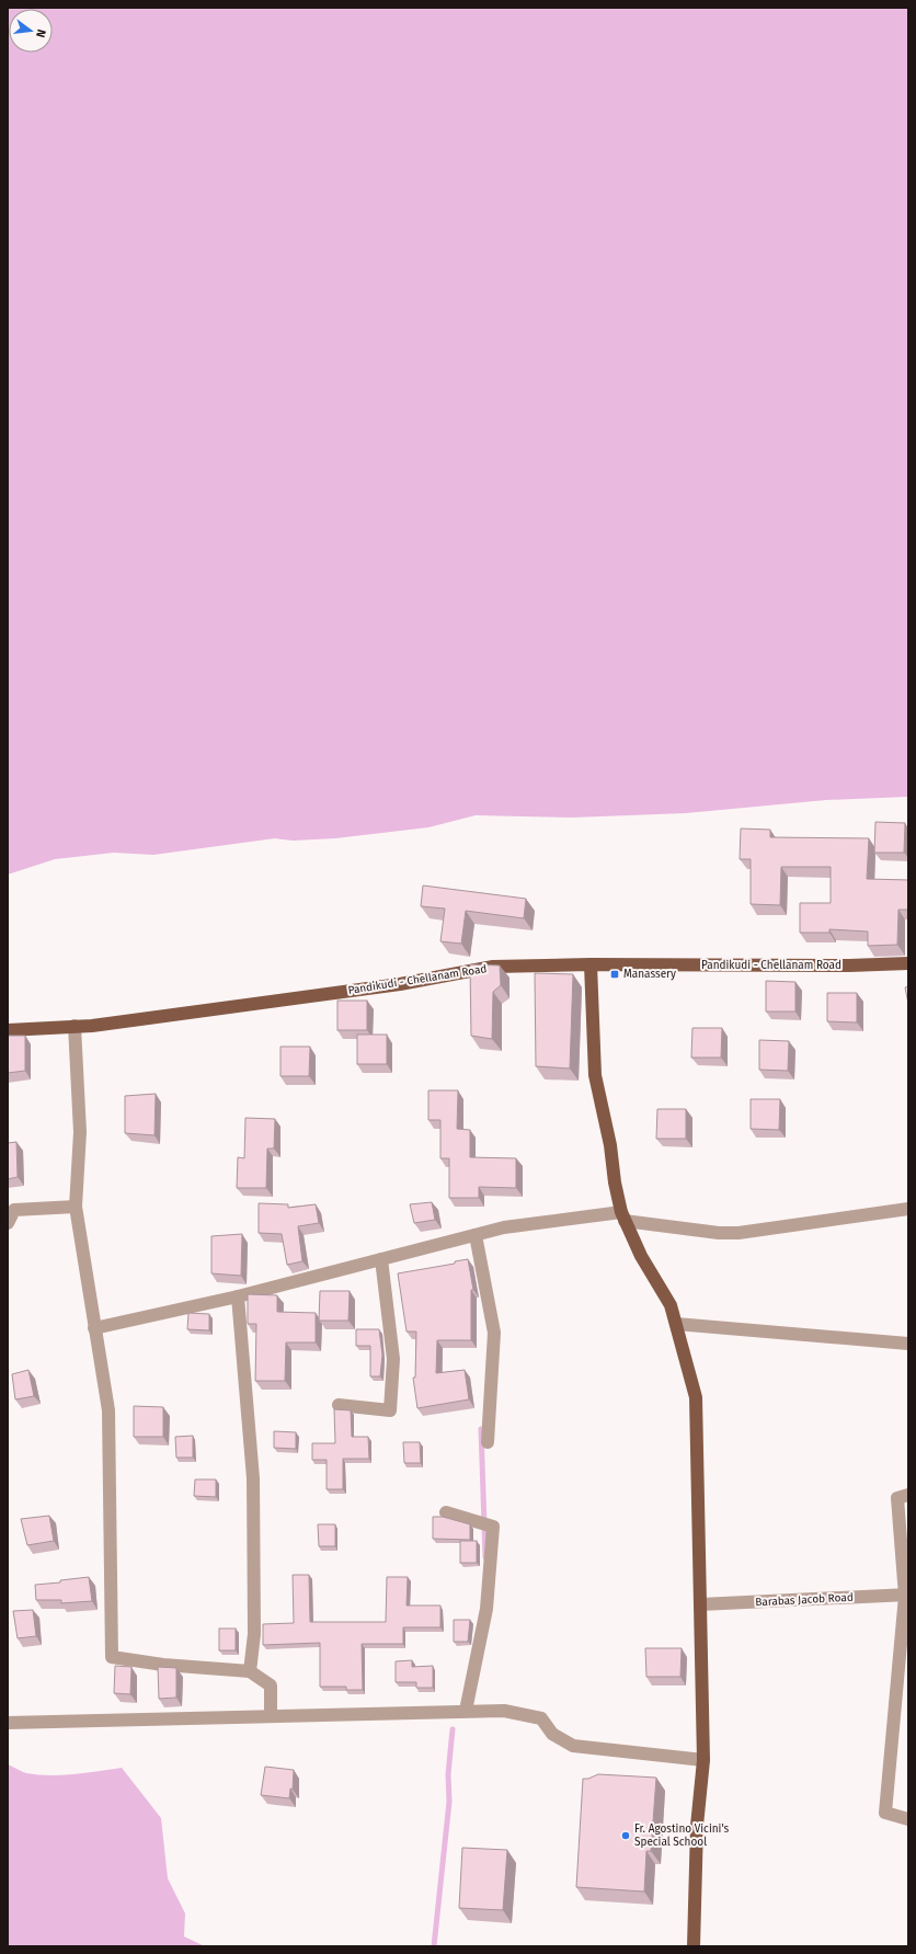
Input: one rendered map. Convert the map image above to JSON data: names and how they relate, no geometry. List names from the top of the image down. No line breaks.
{"streets":{"main road":["Pandikudi - Chellanam Road"],"street":["Barabas Jacob Road"]},"places":{"transit":["Manassery"],"other":["Fr. Agostino Vicini's Special School"]},"north":"right"}
